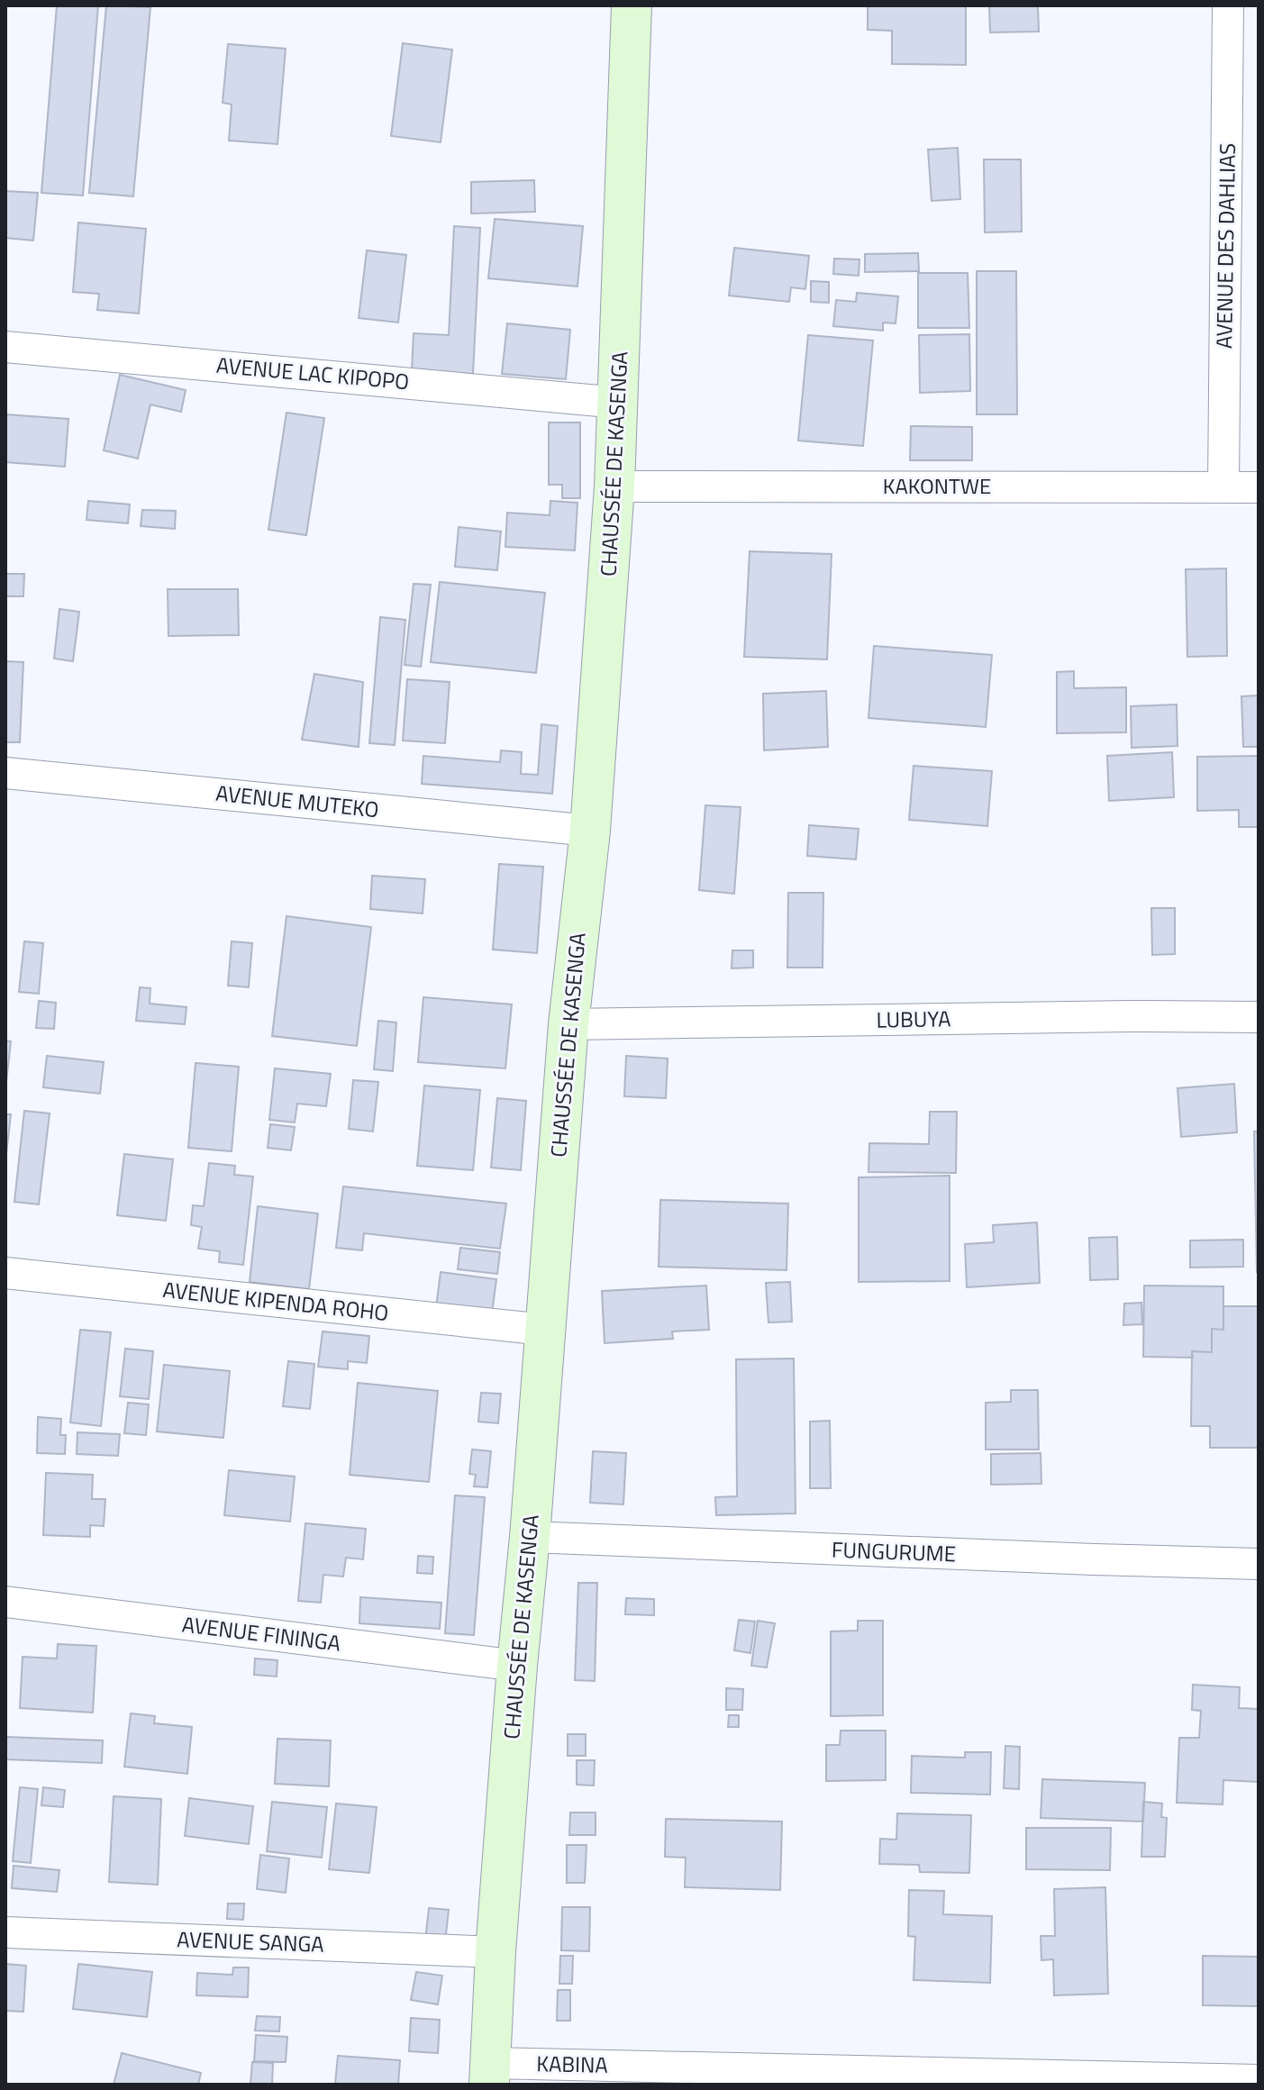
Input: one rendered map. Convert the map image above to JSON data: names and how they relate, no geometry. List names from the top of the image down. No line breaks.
{"streets":{"main road":["CHAUSSÉE DE KASENGA"],"street":["AVENUE DES DAHLIAS","AVENUE LAC KIPOPO","KAKONTWE","AVENUE MUTEKO","LUBUYA","AVENUE KIPENDA ROHO","FUNGURUME","AVENUE FININGA","AVENUE SANGA","KABINA"]},"crossings":[["AVENUE DES DAHLIAS","KAKONTWE"],["AVENUE LAC KIPOPO","CHAUSSÉE DE KASENGA"],["CHAUSSÉE DE KASENGA","KAKONTWE"],["CHAUSSÉE DE KASENGA","AVENUE MUTEKO"],["CHAUSSÉE DE KASENGA","LUBUYA"],["CHAUSSÉE DE KASENGA","AVENUE KIPENDA ROHO"],["CHAUSSÉE DE KASENGA","FUNGURUME"],["CHAUSSÉE DE KASENGA","AVENUE FININGA"],["CHAUSSÉE DE KASENGA","AVENUE SANGA"],["CHAUSSÉE DE KASENGA","KABINA"]]}
